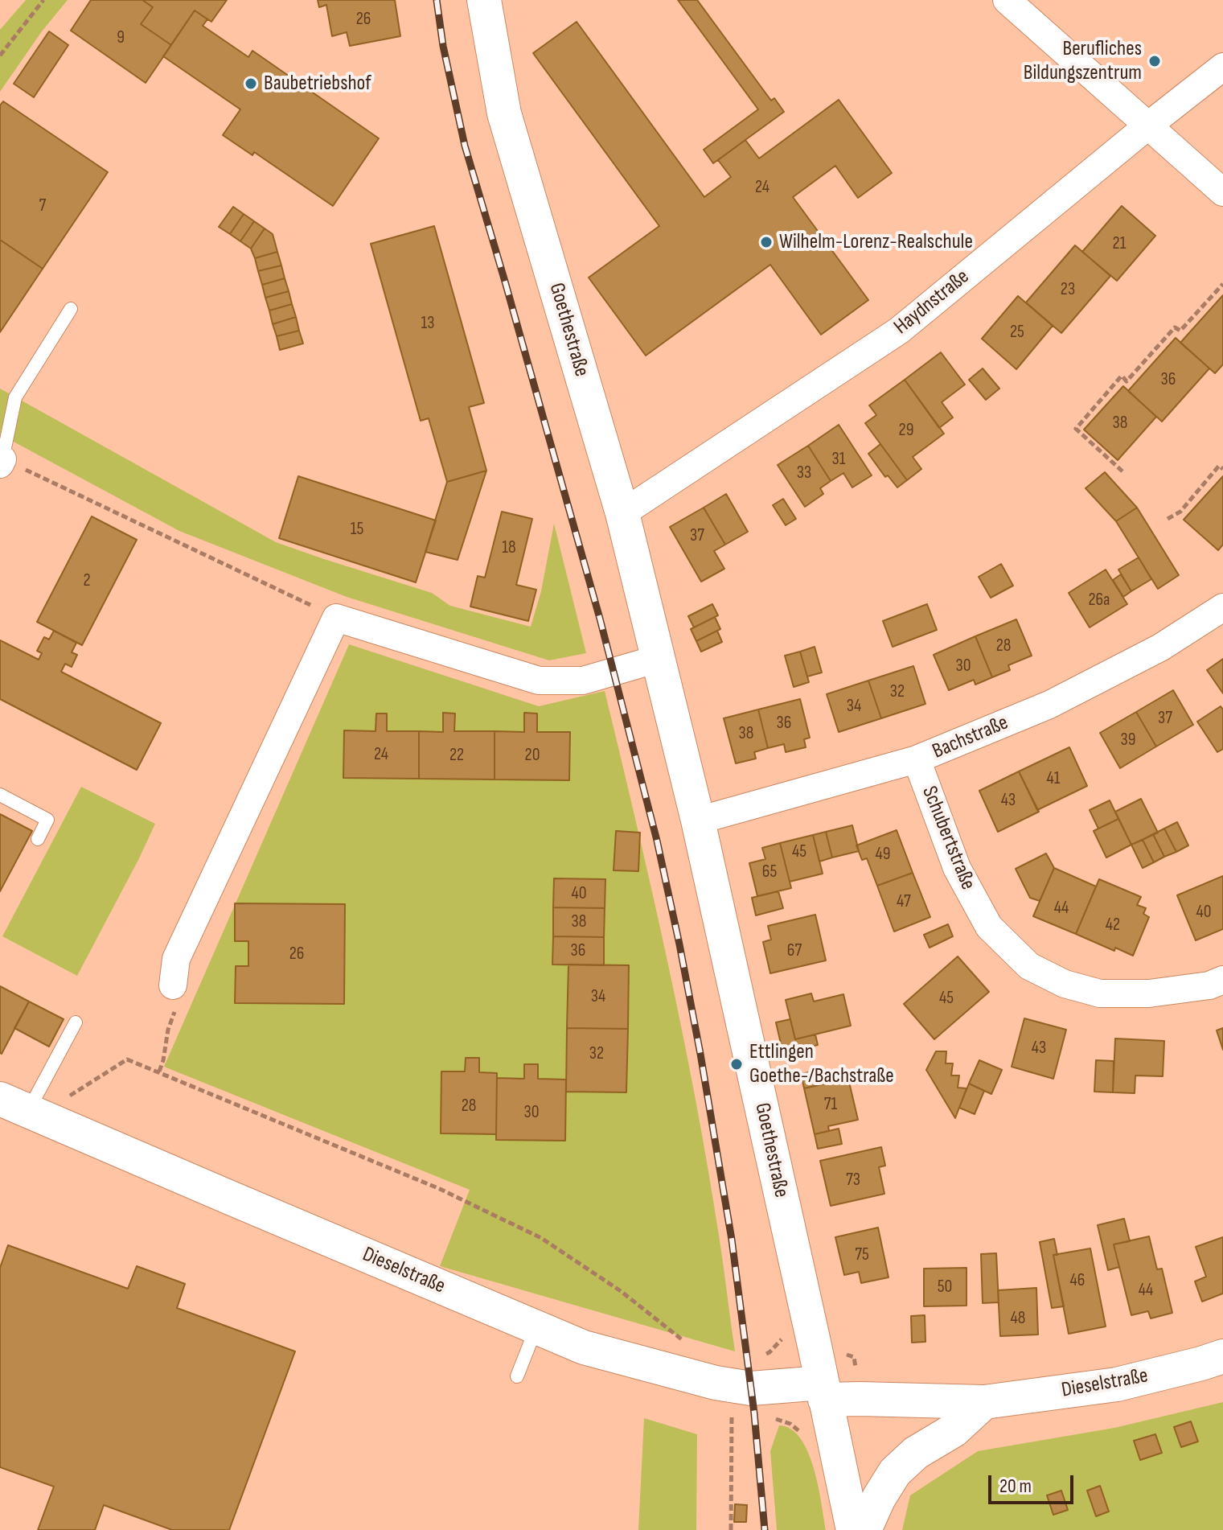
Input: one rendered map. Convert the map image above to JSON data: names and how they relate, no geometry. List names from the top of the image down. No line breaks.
{"streets":{"street":["Haydnstraße","Goethestraße","Bachstraße","Schubertstraße","Dieselstraße"]},"crossings":[["Haydnstraße","Goethestraße"],["Goethestraße","Bachstraße"],["Goethestraße","Dieselstraße"],["Bachstraße","Schubertstraße"]],"places":["Berufliches Bildungszentrum","Baubetriebshof","Wilhelm-Lorenz-Realschule","Ettlingen Goethe-/Bachstraße"],"house_numbers":["26","9","24","7","21","23","13","25","36","38","29","31","33","15","37","18","2","26a","28","30","32","34","37","36","38","39","24","22","20","41","43","45","49","65","40","47","44","40","38","42","36","67","26","34","45","43","32","71","28","30","73","75","46","50","44","48"],"scale_bar":"20 m"}
